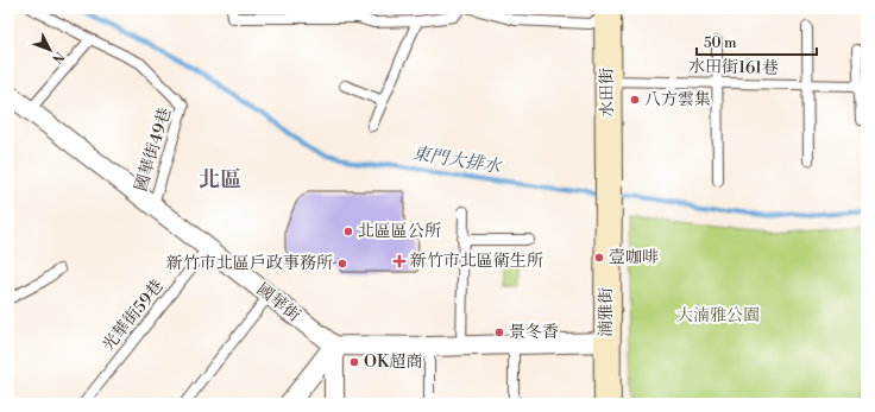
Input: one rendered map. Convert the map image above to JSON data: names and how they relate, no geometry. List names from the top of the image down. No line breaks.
{"streets":{"street":["水田街","國華街","湳雅街"],"lane":["水田街161巷","國華街49巷","光華街59巷"]},"crossings":[["水田街161巷","水田街"],["水田街","湳雅街"],["國華街49巷","國華街"],["國華街","光華街59巷"]],"districts":["北區"],"water":["東門大排水"],"parks":["大湳雅公園"],"places":{"other":["八方雲集","北區區公所","壹咖啡","新竹市北區戶政事務所","景冬香","OK超商"],"health":["新竹市北區衛生所"]},"scale_bar":"50 m","north":"bottom right"}
